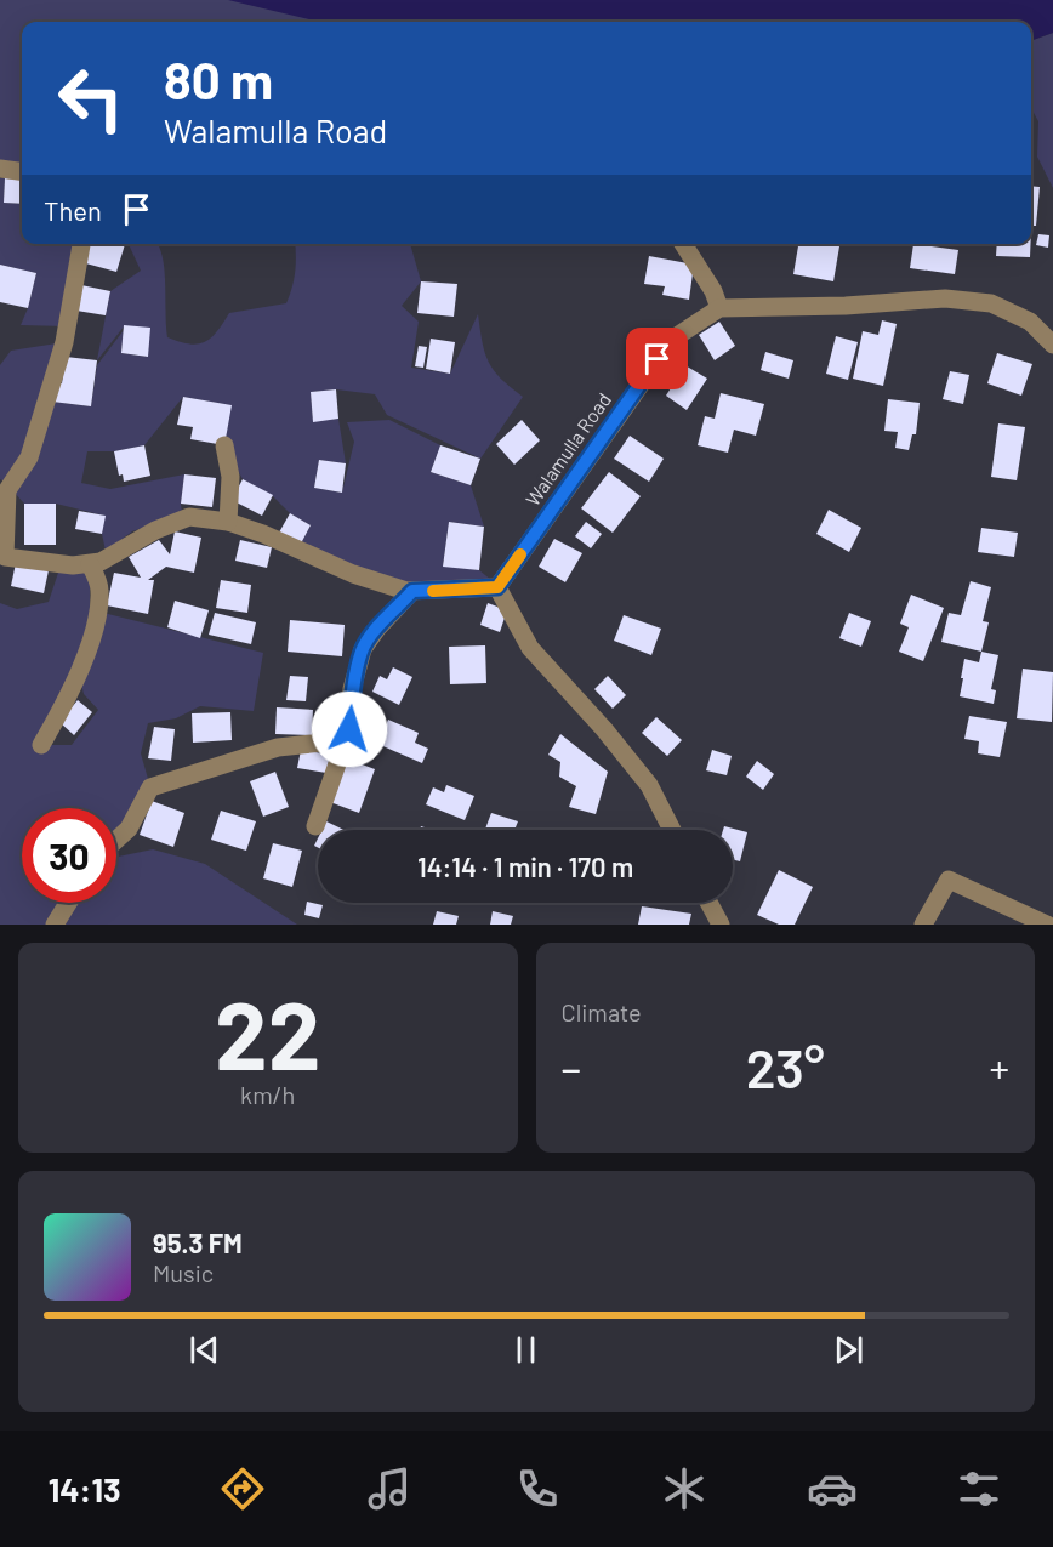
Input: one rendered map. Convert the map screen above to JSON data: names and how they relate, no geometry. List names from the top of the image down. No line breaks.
{"streets":{"street":["Walamulla Road"]},"page":{"turn":["80 m","Walamulla Road"],"then":"Then","limit":"30","trip":"14:14 · 1 min · 170 m","tile":[["22","km/h"],"Climate"],"heat":["−","23°","+"],"song":["95.3 FM","Music"],"tabs":"14:13"}}
